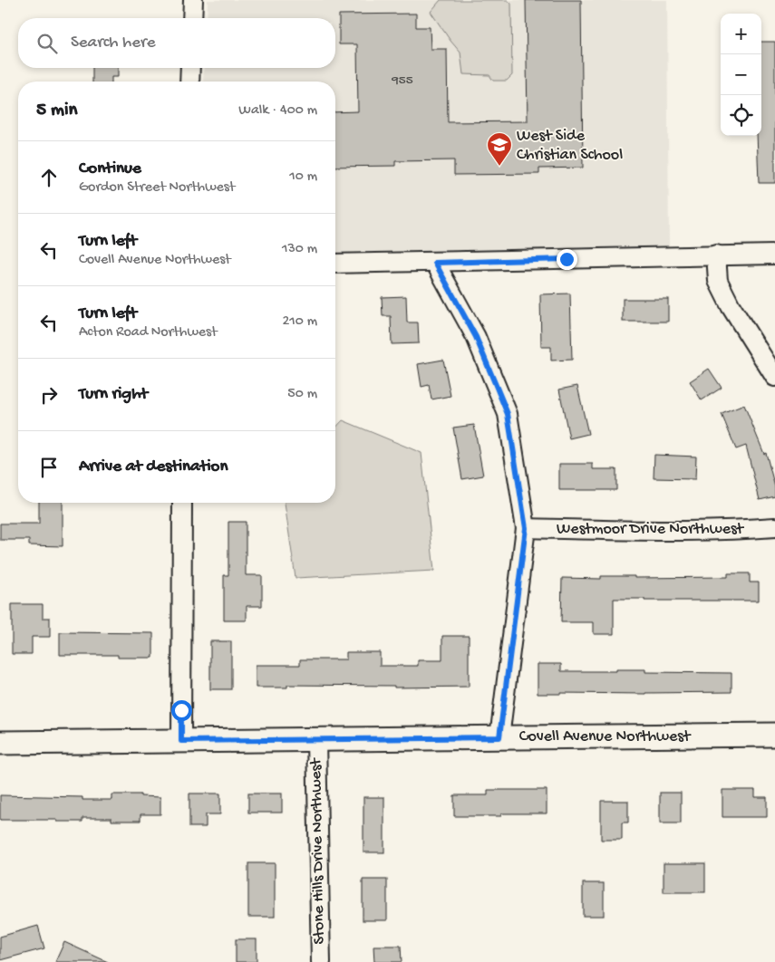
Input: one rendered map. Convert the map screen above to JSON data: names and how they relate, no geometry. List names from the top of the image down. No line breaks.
{"streets":{"street":["Westmoor Drive Northwest","Covell Avenue Northwest","Stone Hills Drive Northwest"]},"crossings":[["Covell Avenue Northwest","Stone Hills Drive Northwest"]],"places":{"school or university":["West Side Christian School"]},"house_numbers":["955"],"page":{"map_buttons":["+","−"],"search":"Search here","heading":["5 min","Walk · 400 m"],"list":[["Continue","Gordon Street Northwest","10 m"],["Turn left","Covell Avenue Northwest","130 m"],["Turn left","Acton Road Northwest","210 m"],["Turn right","50 m"],"Arrive at destination"]}}
